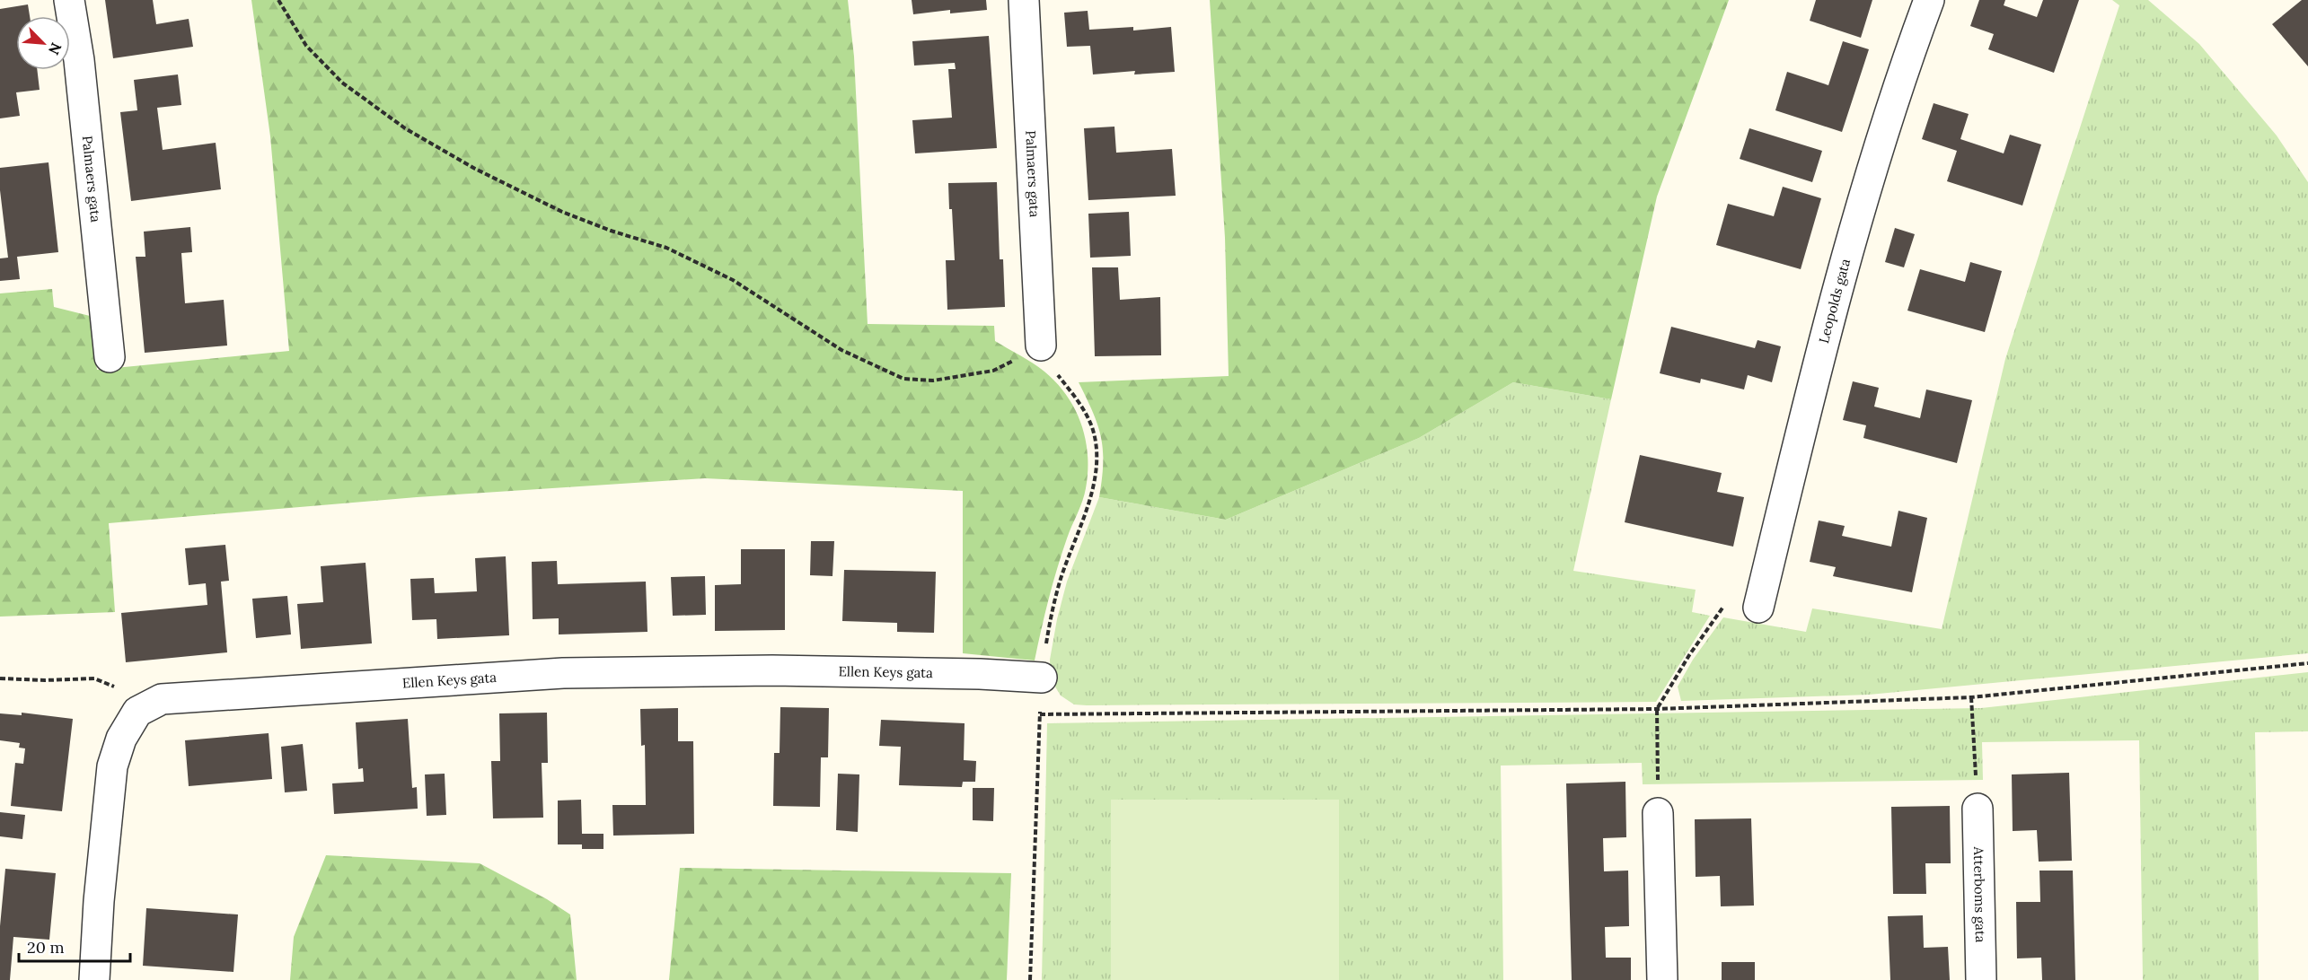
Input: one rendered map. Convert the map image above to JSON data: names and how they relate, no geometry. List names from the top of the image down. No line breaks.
{"streets":{"street":["Palmaers gata","Leopolds gata","Ellen Keys gata","Atterboms gata"]},"scale_bar":"20 m","north":"bottom right"}
